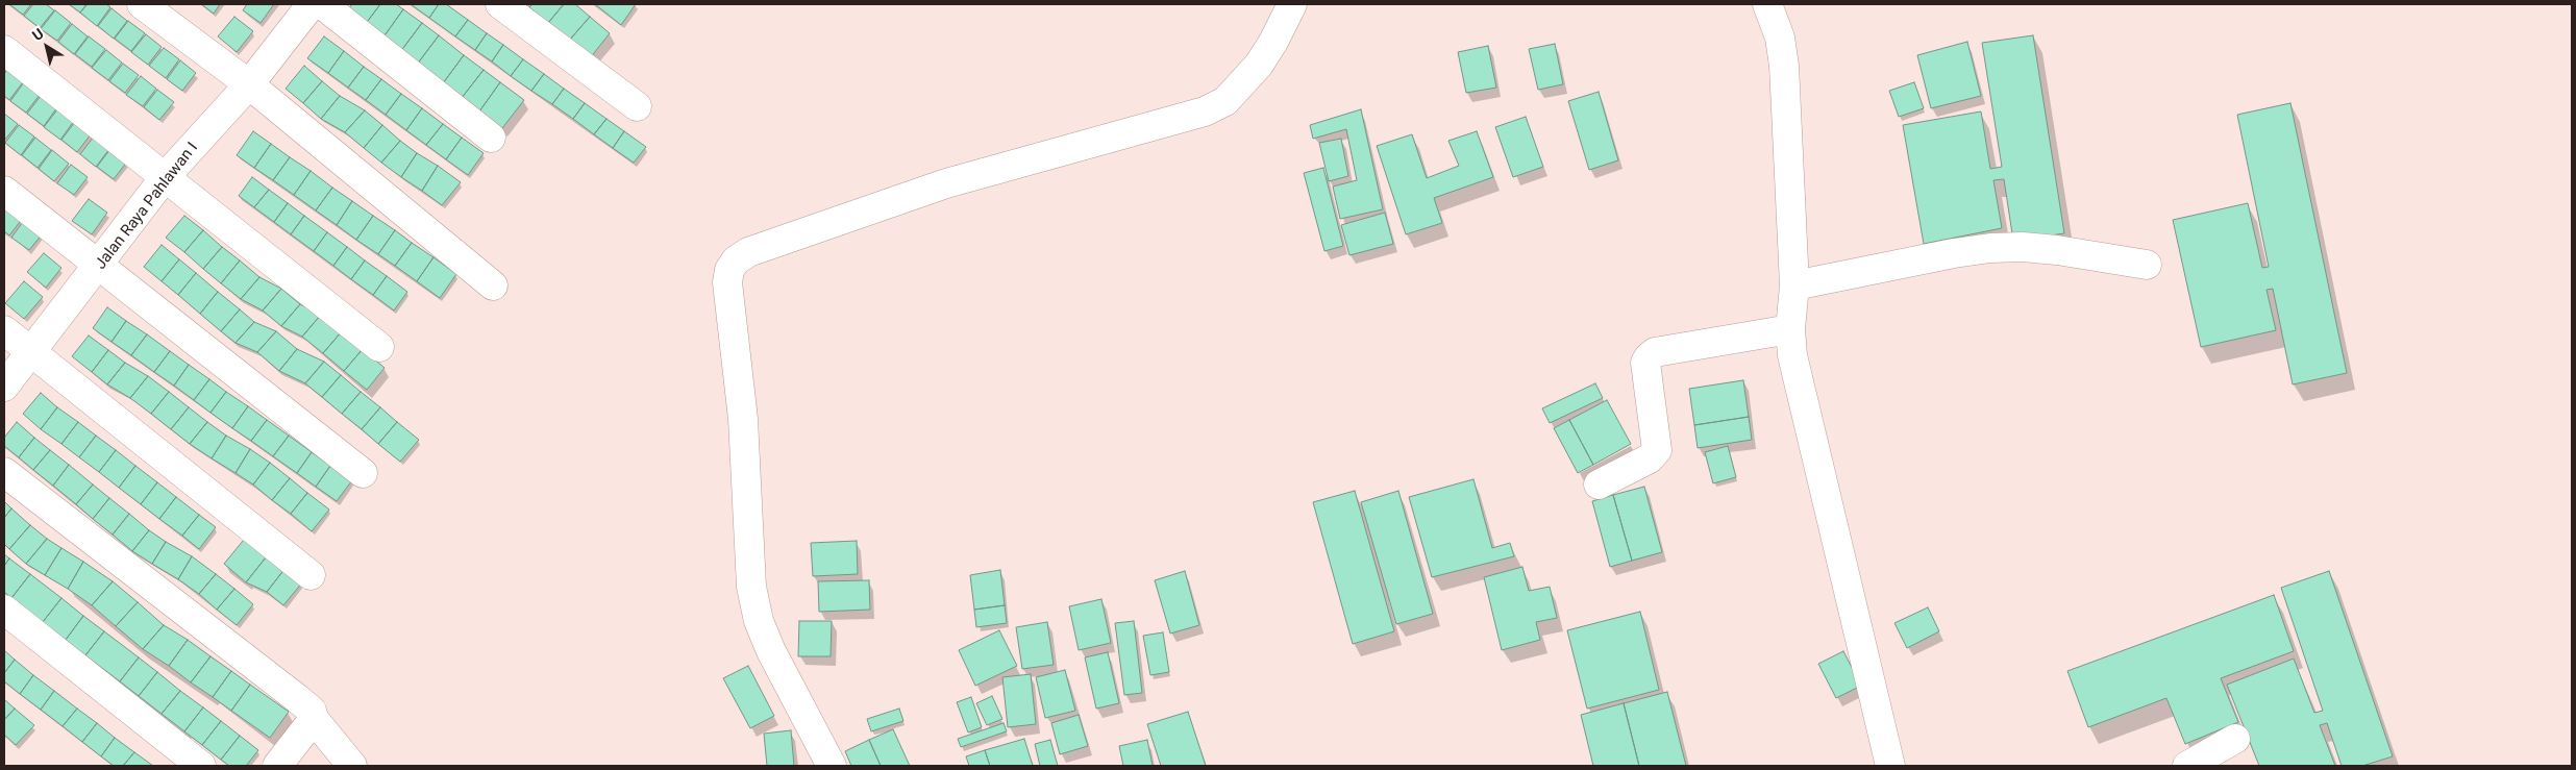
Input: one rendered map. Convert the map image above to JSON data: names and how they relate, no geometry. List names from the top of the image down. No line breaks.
{"streets":{"street":["Jalan Raya Pahlawan I"]},"north":"top left"}
